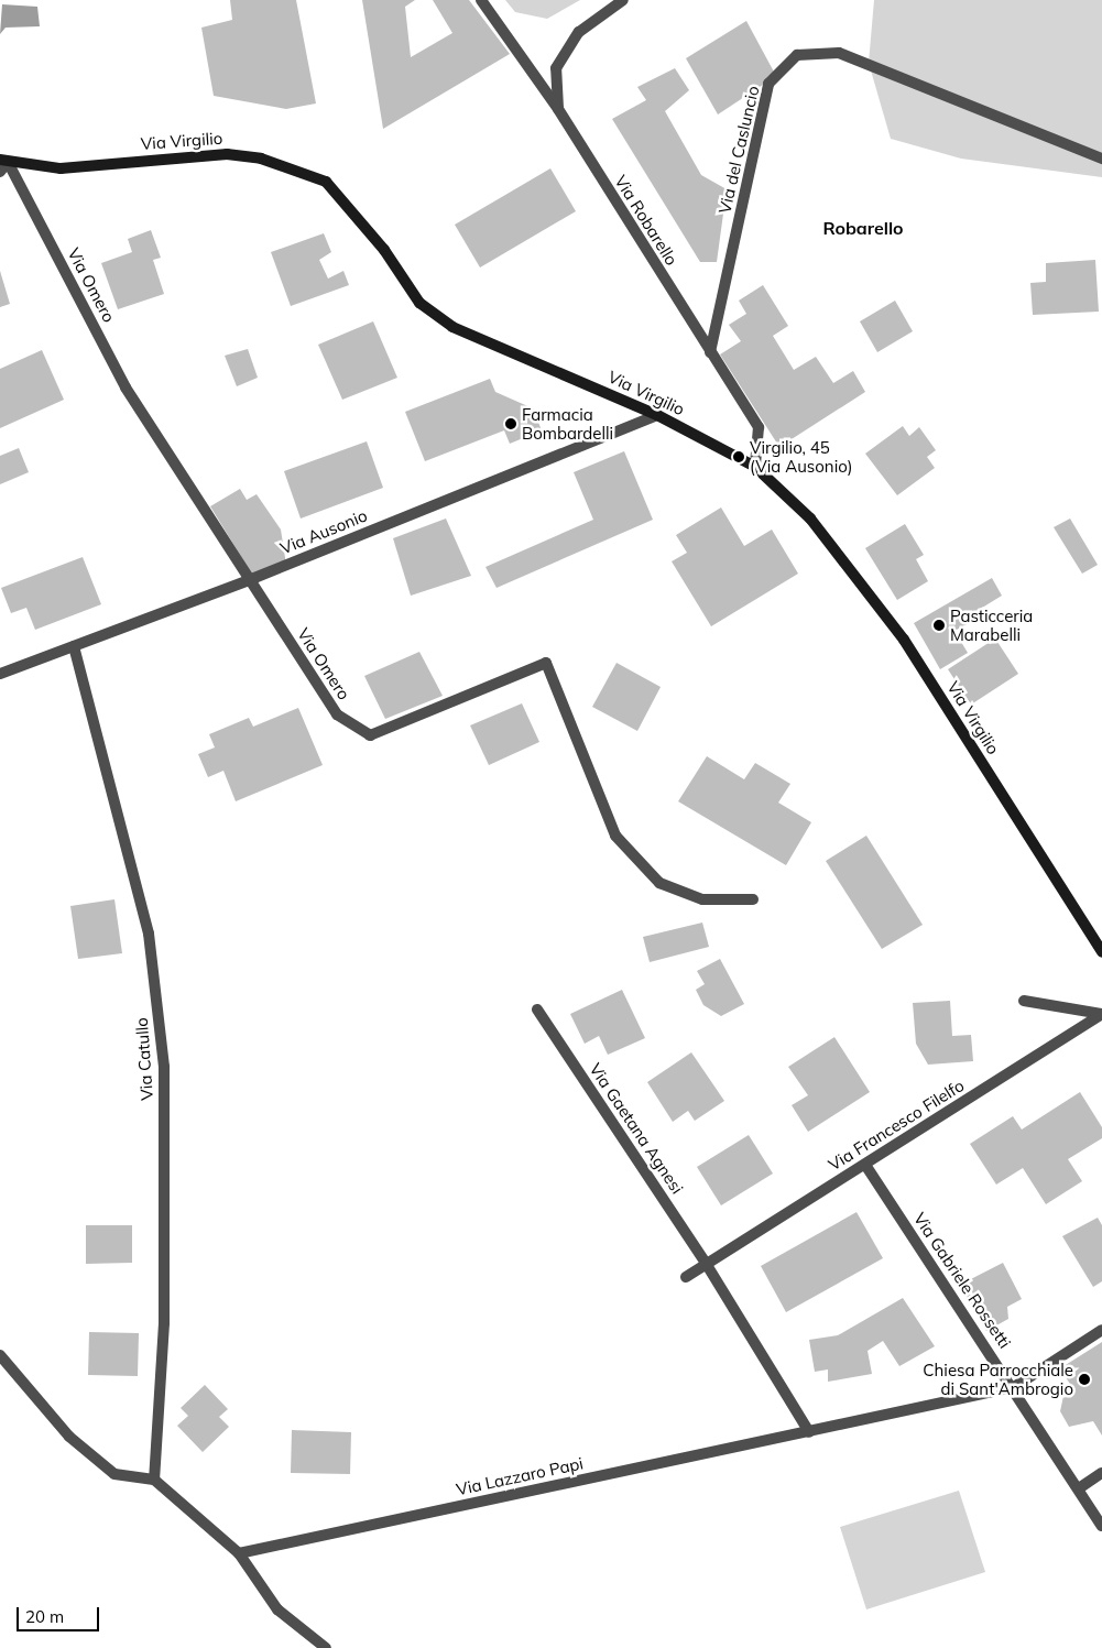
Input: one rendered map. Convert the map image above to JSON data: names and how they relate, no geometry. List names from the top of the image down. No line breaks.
{"streets":{"main road":["Via Virgilio"],"street":["Via del Casluncio","Via Robarello","Via Omero","Via Ausonio","Via Catullo","Via Francesco Filelfo","Via Gaetana Agnesi","Via Gabriele Rossetti","Via Lazzaro Papi"]},"crossings":[["Via Virgilio","Via Robarello"],["Via Virgilio","Via Omero"],["Via Virgilio","Via Ausonio"],["Via del Casluncio","Via Robarello"],["Via Omero","Via Ausonio"],["Via Ausonio","Via Catullo"],["Via Francesco Filelfo","Via Gaetana Agnesi"],["Via Francesco Filelfo","Via Gabriele Rossetti"],["Via Gaetana Agnesi","Via Lazzaro Papi"],["Via Gabriele Rossetti","Via Lazzaro Papi"]],"districts":["Robarello"],"places":["Farmacia Bombardelli","Virgilio, 45 (Via Ausonio)","Pasticceria Marabelli","Chiesa Parrocchiale di Sant'Ambrogio"],"scale_bar":"20 m"}
